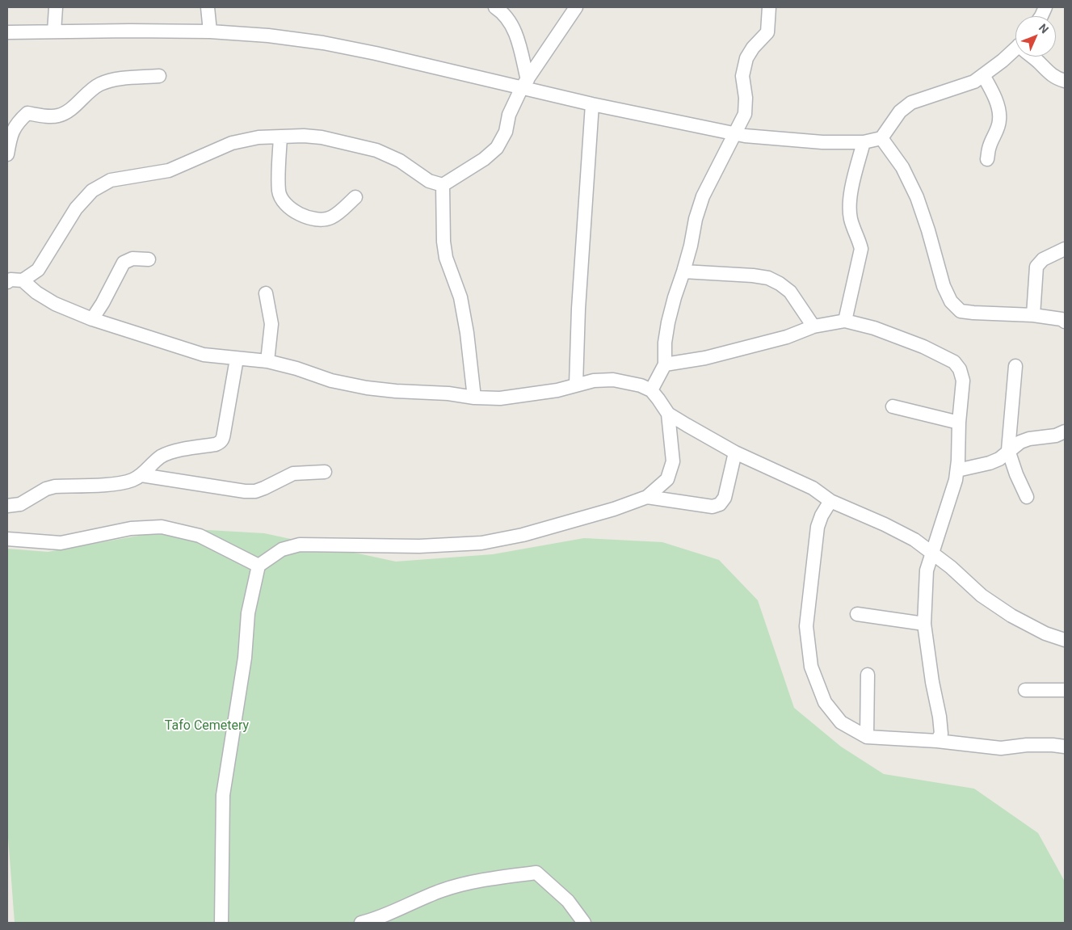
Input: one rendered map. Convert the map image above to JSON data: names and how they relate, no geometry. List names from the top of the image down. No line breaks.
{"parks":["Tafo Cemetery"],"north":"top right"}
